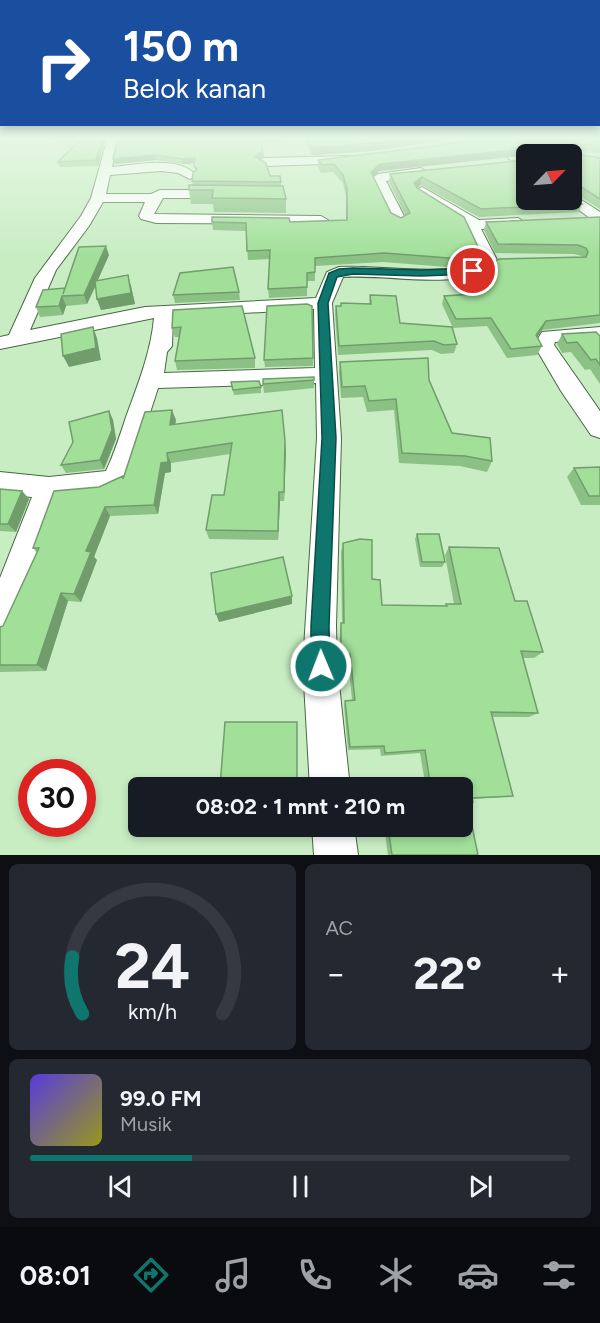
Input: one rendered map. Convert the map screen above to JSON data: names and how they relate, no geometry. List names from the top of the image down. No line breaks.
{"north":"top right","page":{"turn":["150 m","Belok kanan"],"limit":"30","trip":"08:02 · 1 mnt · 210 m","tile":"AC","heat":["−","22°","+"],"song":["99.0 FM","Musik"],"tabs":"08:01","gauge":["24","km/h"]}}
